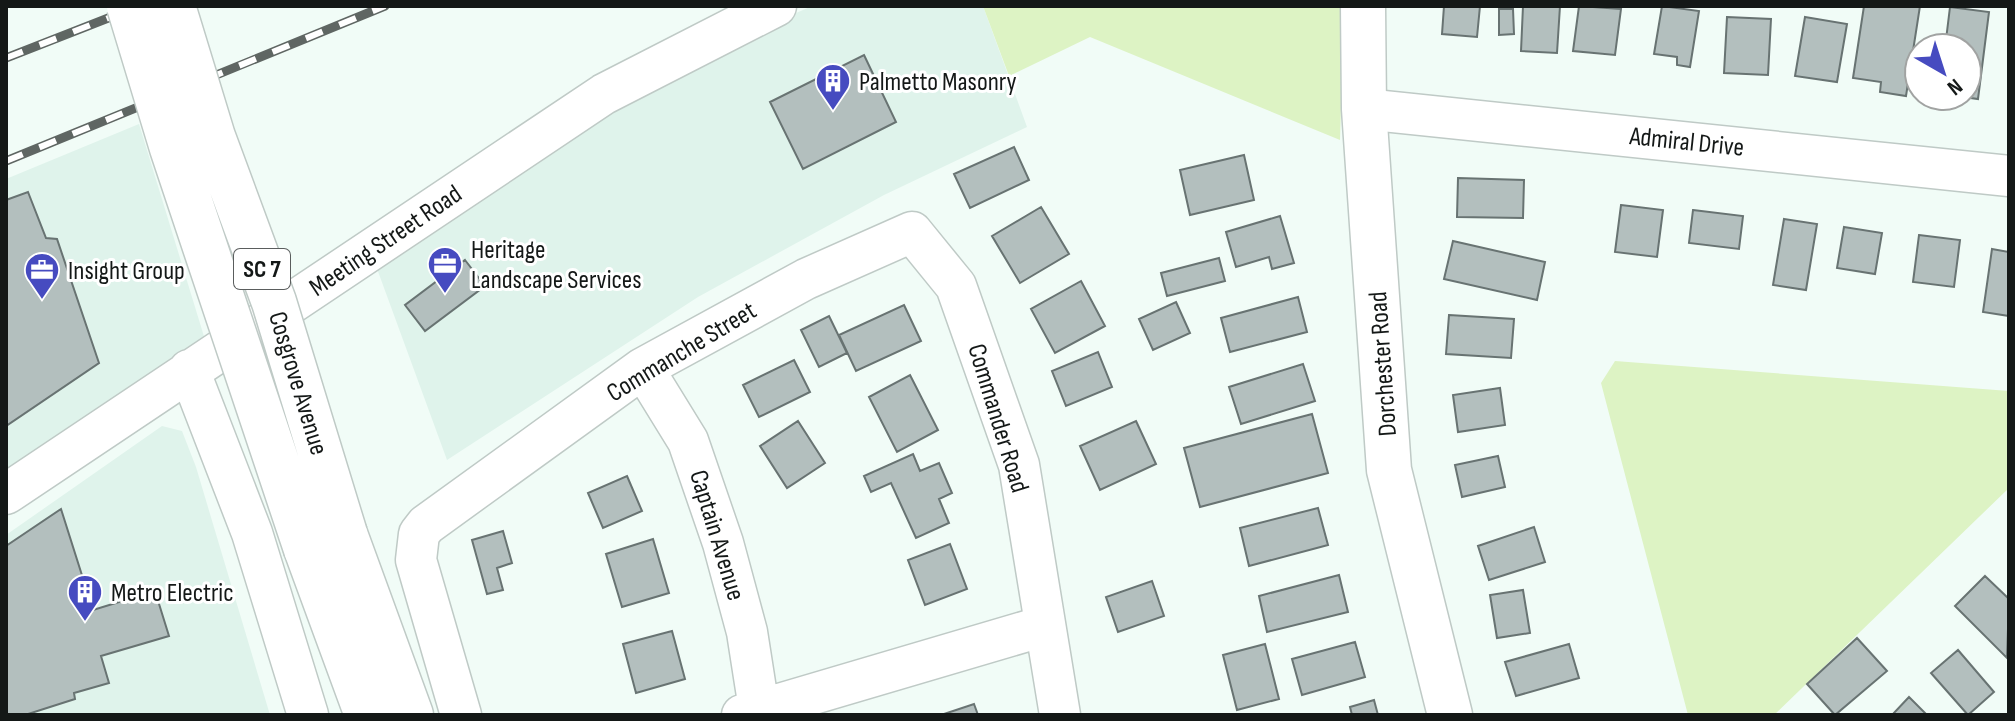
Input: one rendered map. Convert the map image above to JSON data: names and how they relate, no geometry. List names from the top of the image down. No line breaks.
{"streets":{"main road":["SC 7","Dorchester Road","Cosgrove Avenue"],"street":["Admiral Drive","Meeting Street Road","Commanche Street","Commander Road","Captain Avenue"]},"crossings":[["Admiral Drive","Dorchester Road"],["Commanche Street","Commander Road"],["Commanche Street","Captain Avenue"]],"places":{"building":["Palmetto Masonry","Metro Electric"],"office":["Heritage Landscape Services","Insight Group"]},"north":"bottom right"}
